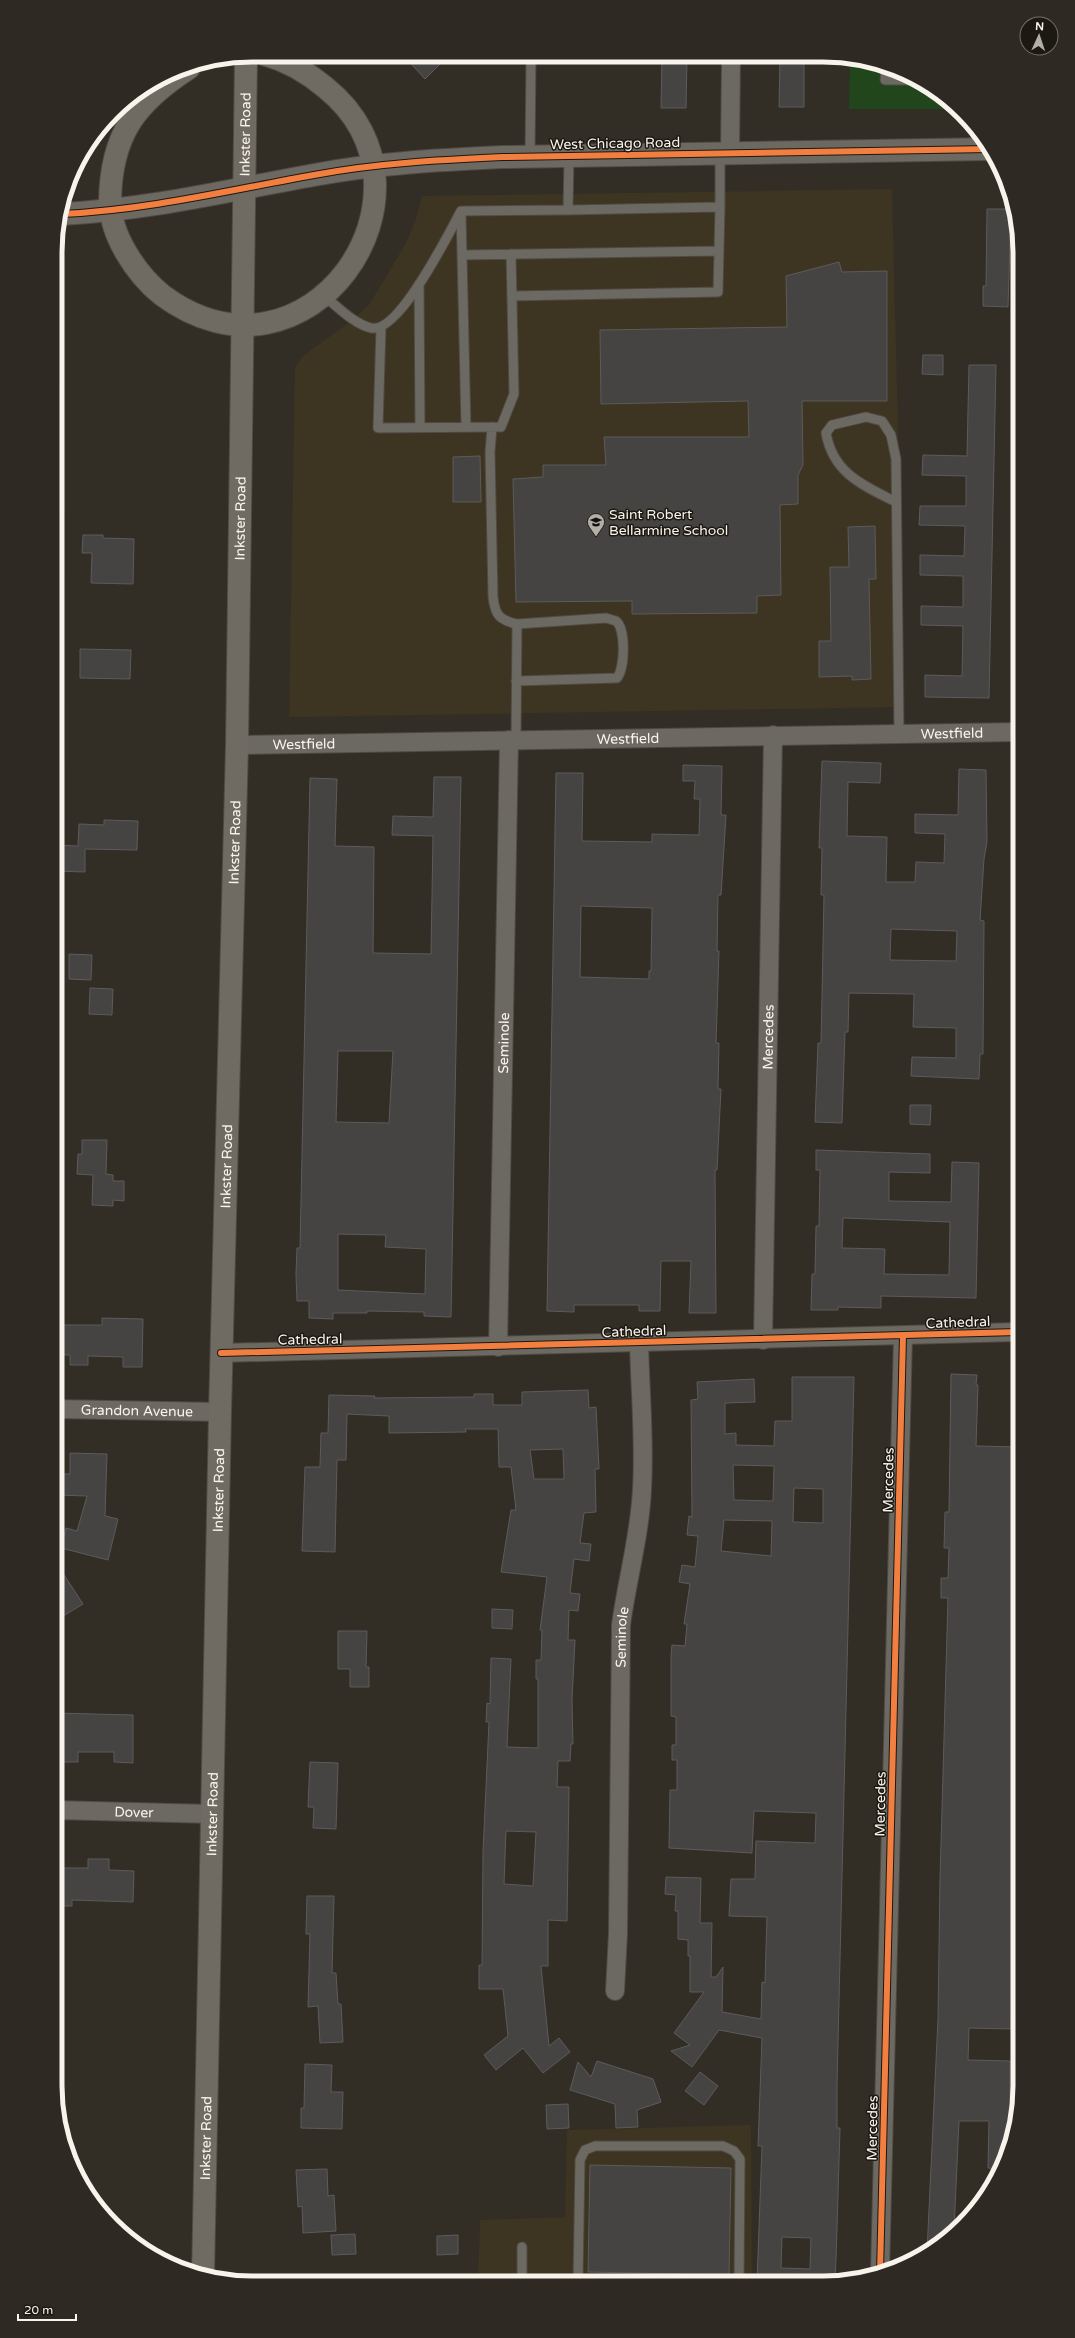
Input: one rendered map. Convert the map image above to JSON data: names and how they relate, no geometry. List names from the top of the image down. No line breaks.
{"streets":{"main road":["Inkster Road"],"street":["West Chicago Road","Westfield","Mercedes","Seminole","Cathedral","Grandon Avenue","Dover"]},"crossings":[["Inkster Road","West Chicago Road"],["Inkster Road","Westfield"],["Inkster Road","Cathedral"],["Inkster Road","Grandon Avenue"],["Inkster Road","Dover"],["Westfield","Mercedes"],["Westfield","Seminole"],["Mercedes","Cathedral"],["Seminole","Cathedral"]],"places":{"school or university":["Saint Robert Bellarmine School"]},"scale_bar":"20 m","north":"top"}
